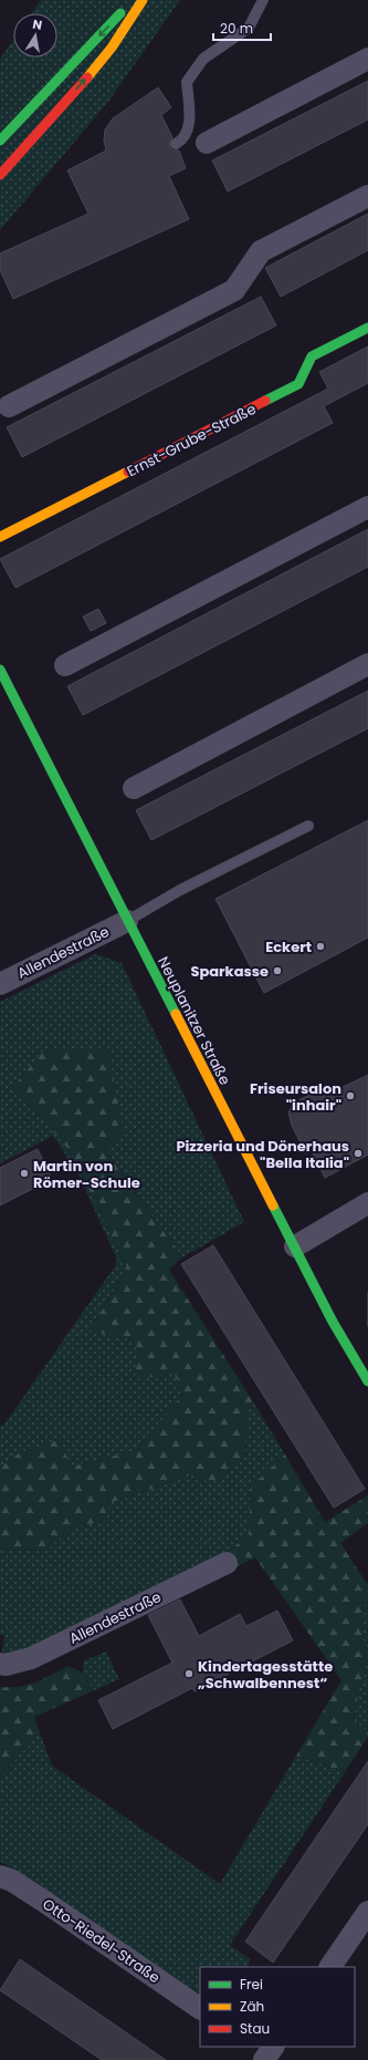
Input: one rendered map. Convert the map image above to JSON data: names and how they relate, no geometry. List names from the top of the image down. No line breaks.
{"streets":{"street":["Ernst-Grube-Straße","Allendestraße","Neuplanitzer Straße","Otto-Riedel-Straße"]},"crossings":[["Allendestraße","Neuplanitzer Straße"]],"places":["Eckert","Sparkasse","Friseursalon \"inhair\"","Pizzeria und Dönerhaus \"Bella Italia\"","Martin von Römer-Schule","Kindertagesstätte „Schwalbennest“"],"legend":["Frei","Zäh","Stau"],"scale_bar":"20 m","north":"top"}
